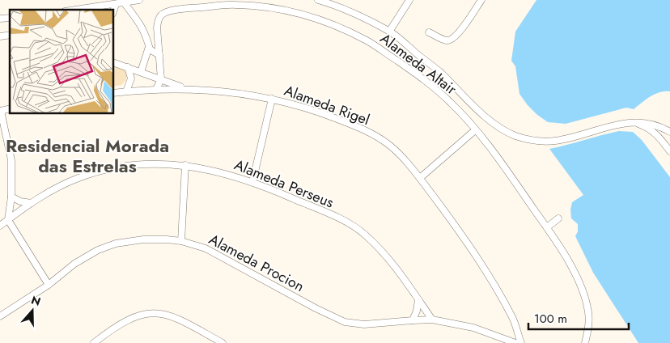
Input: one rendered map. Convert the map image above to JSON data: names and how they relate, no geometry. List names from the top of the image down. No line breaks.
{"streets":{"street":["Alameda Altair","Alameda Rigel","Alameda Perseus","Alameda Procion"]},"crossings":[["Alameda Perseus","Alameda Procion"]],"districts":["Residencial Morada das Estrelas"],"scale_bar":"100 m","north":"top"}
